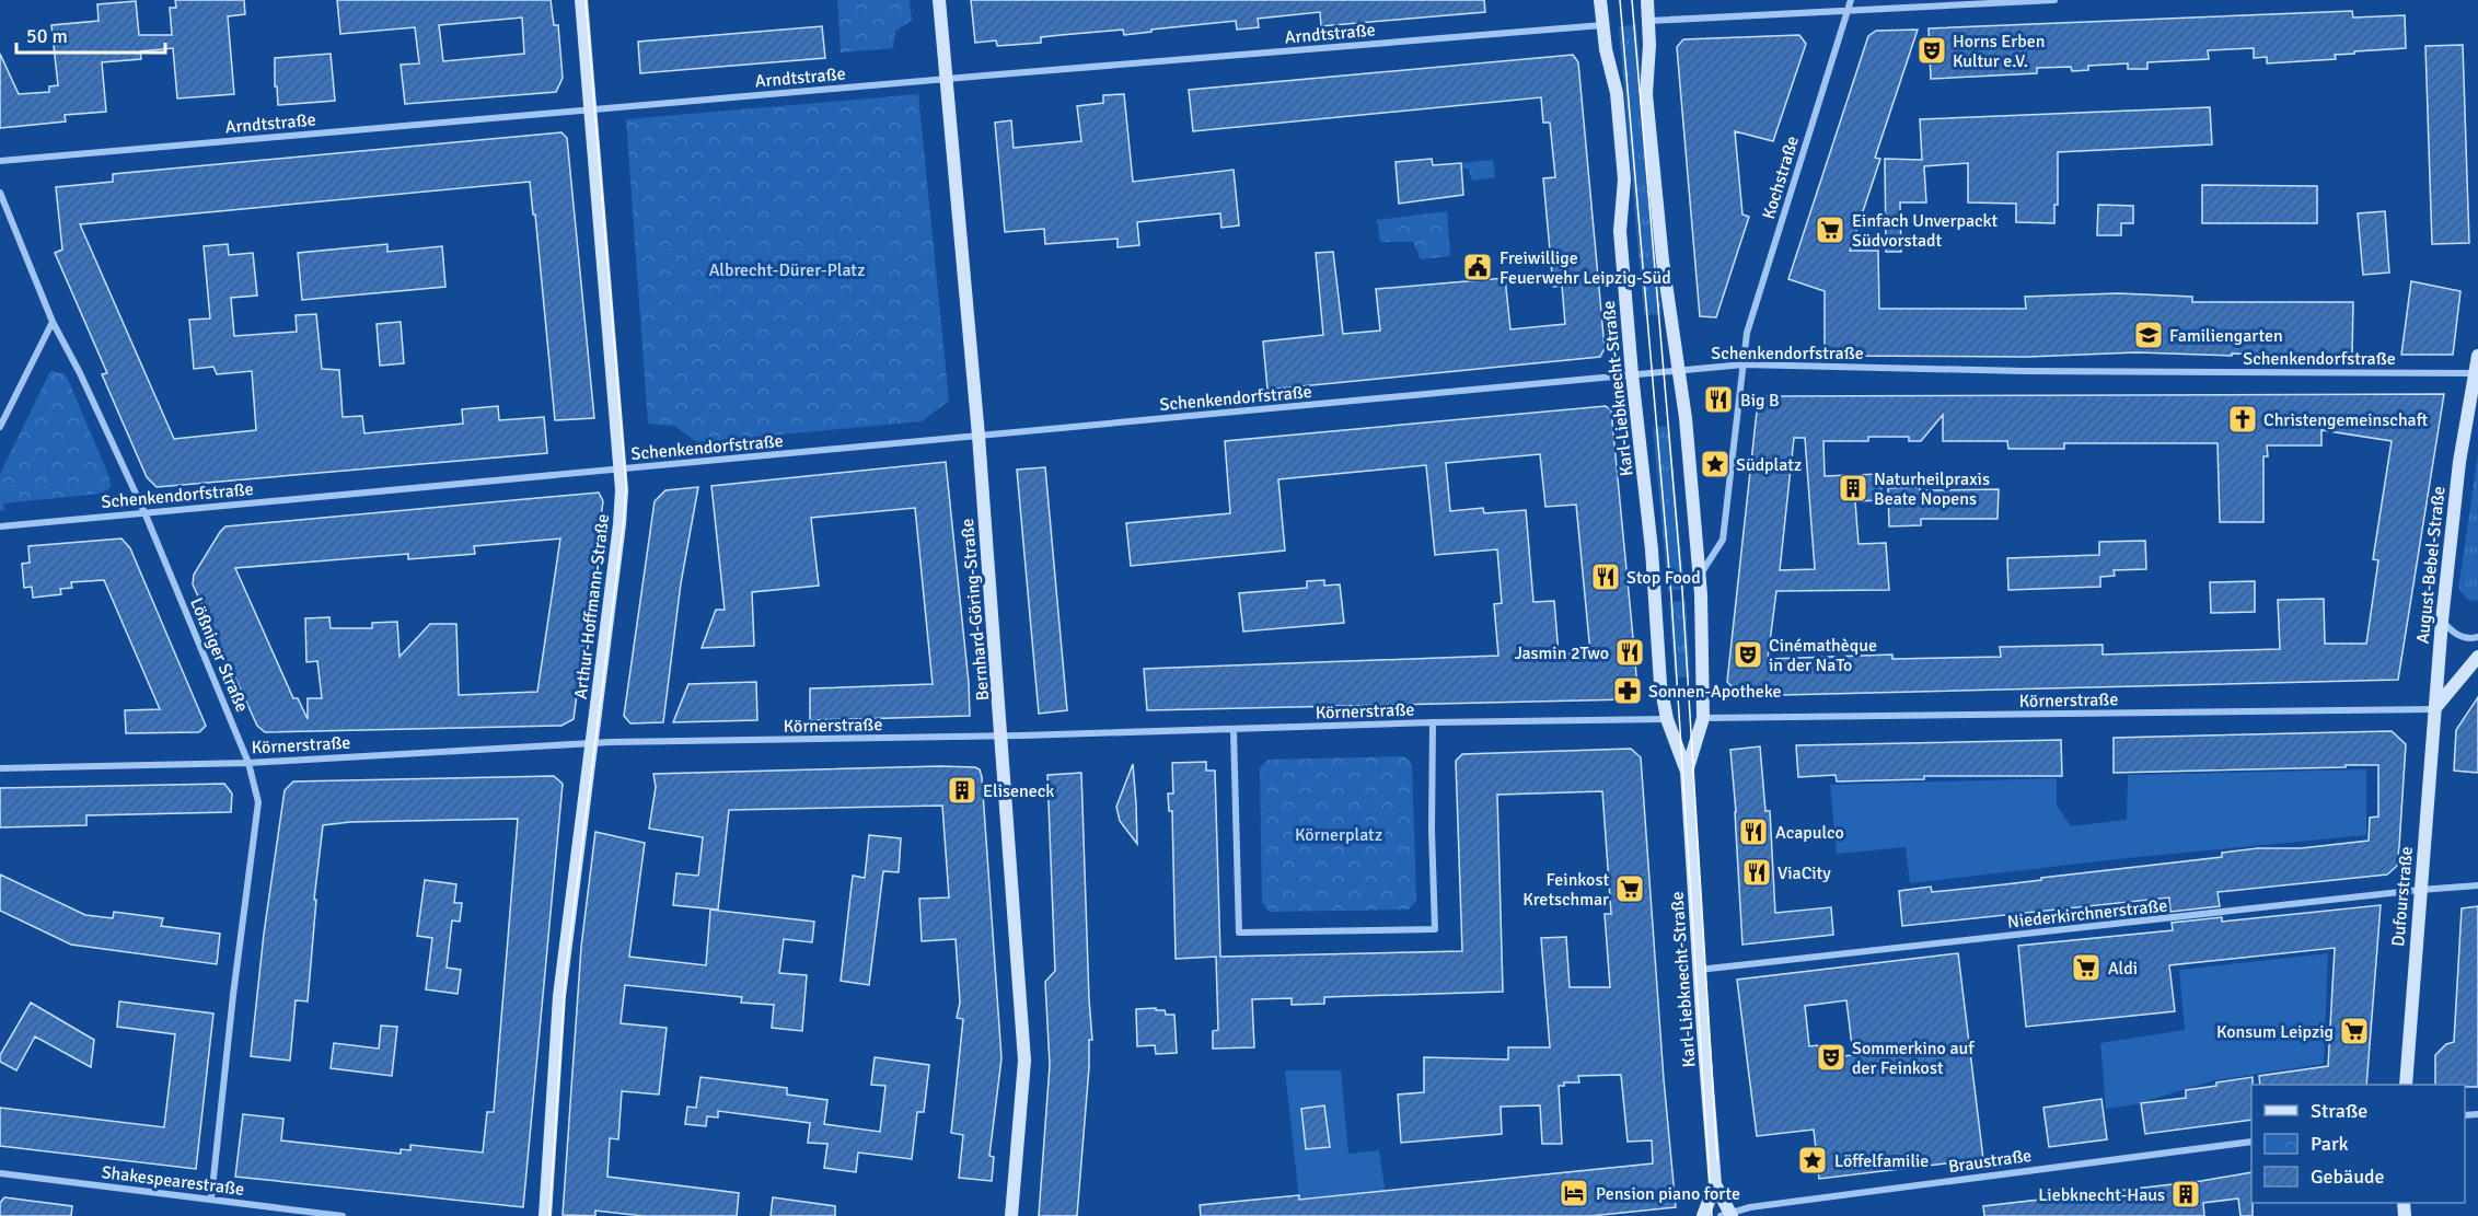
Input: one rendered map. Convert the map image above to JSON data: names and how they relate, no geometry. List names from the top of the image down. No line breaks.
{"streets":{"main road":["Karl-Liebknecht-Straße","August-Bebel-Straße","Arthur-Hoffmann-Straße","Bernhard-Göring-Straße","Dufourstraße"],"street":["Arndtstraße","Kochstraße","Schenkendorfstraße","Lößniger Straße","Körnerstraße","Niederkirchnerstraße","Braustraße","Shakespearestraße"]},"crossings":[["Arndtstraße","Karl-Liebknecht-Straße"],["Arndtstraße","Arthur-Hoffmann-Straße"],["Arndtstraße","Bernhard-Göring-Straße"],["Kochstraße","Schenkendorfstraße"],["Schenkendorfstraße","Karl-Liebknecht-Straße"],["Schenkendorfstraße","August-Bebel-Straße"],["Schenkendorfstraße","Arthur-Hoffmann-Straße"],["Schenkendorfstraße","Bernhard-Göring-Straße"],["Schenkendorfstraße","Lößniger Straße"],["Karl-Liebknecht-Straße","Körnerstraße"],["Karl-Liebknecht-Straße","Niederkirchnerstraße"],["Karl-Liebknecht-Straße","Braustraße"],["August-Bebel-Straße","Körnerstraße"],["August-Bebel-Straße","Dufourstraße"],["Arthur-Hoffmann-Straße","Körnerstraße"],["Bernhard-Göring-Straße","Körnerstraße"],["Lößniger Straße","Körnerstraße"],["Lößniger Straße","Shakespearestraße"],["Körnerstraße","Dufourstraße"],["Dufourstraße","Niederkirchnerstraße"]],"parks":["Albrecht-Dürer-Platz","Körnerplatz"],"places":{"theatre":["Horns Erben Kultur e.V.","Cinémathèque in der NaTo","Sommerkino auf der Feinkost"],"supermarket":["Einfach Unverpackt Südvorstadt","Feinkost Kretschmar","Aldi","Konsum Leipzig"],"public building":["Freiwillige Feuerwehr Leipzig-Süd"],"school or university":["Familiengarten"],"restaurant":["Big B","Stop Food","Jasmin 2Two","Acapulco","ViaCity"],"church":["Christengemeinschaft"],"place":["Südplatz","Löffelfamilie"],"building":["Naturheilpraxis Beate Nopens","Eliseneck","Liebknecht-Haus"],"pharmacy":["Sonnen-Apotheke"],"hotel":["Pension piano forte"]},"legend":["Straße","Park","Gebäude"],"scale_bar":"50 m"}
